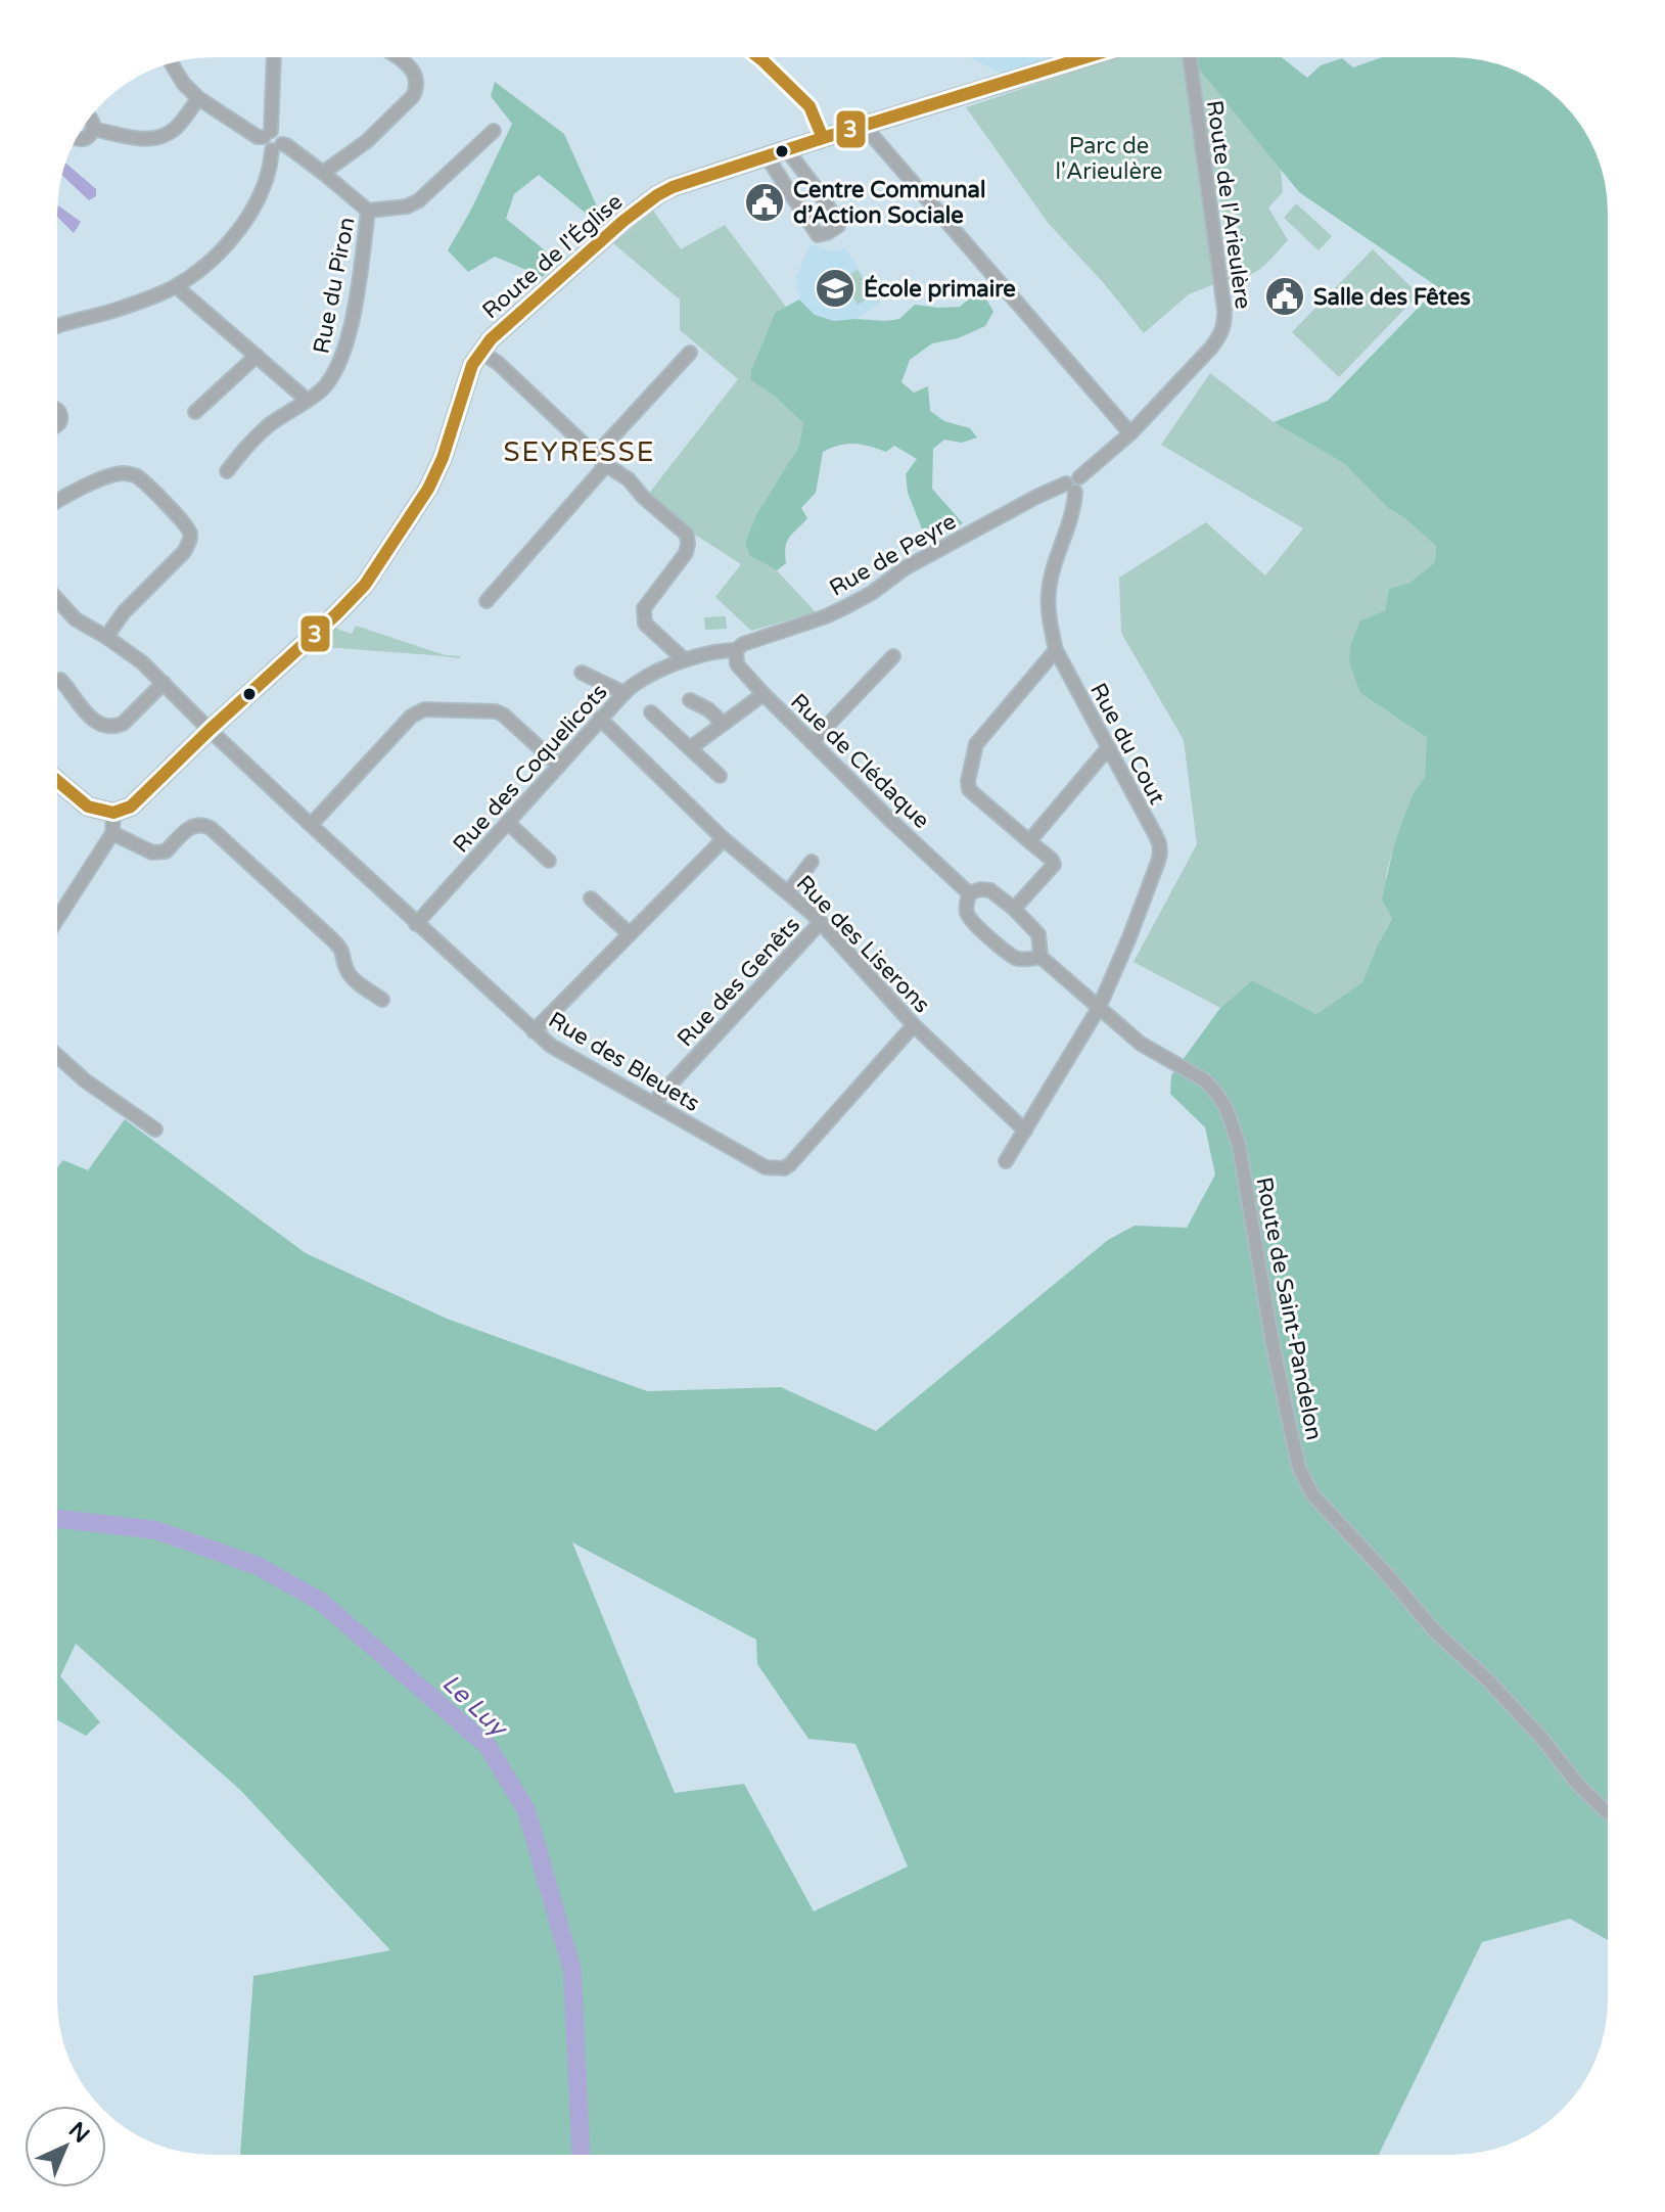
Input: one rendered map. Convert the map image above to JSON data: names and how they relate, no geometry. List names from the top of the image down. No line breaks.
{"streets":{"street":["Route de l'Arieulère","Route de l'Église","Rue du Piron","Rue de Peyre","Rue du Cout","Rue de Clédaque","Rue des Coquelicots","Rue des Liserons","Rue des Genêts","Rue des Bleuets","Route de Saint-Pandelon"]},"crossings":[["Route de l'Arieulère","Rue de Peyre"],["Route de l'Église","Rue des Bleuets"],["Rue de Peyre","Rue du Cout"],["Rue de Peyre","Rue de Clédaque"],["Rue de Peyre","Rue des Coquelicots"],["Rue du Cout","Rue de Clédaque"],["Rue du Cout","Rue des Liserons"],["Rue du Cout","Route de Saint-Pandelon"],["Rue de Clédaque","Rue des Coquelicots"],["Rue de Clédaque","Route de Saint-Pandelon"],["Rue des Coquelicots","Rue des Liserons"],["Rue des Coquelicots","Rue des Bleuets"],["Rue des Liserons","Rue des Genêts"],["Rue des Liserons","Rue des Bleuets"],["Rue des Genêts","Rue des Bleuets"]],"districts":["SEYRESSE"],"water":["Le Luy"],"parks":["Parc de l'Arieulère"],"places":{"public building":["Centre Communal d’Action Sociale","Salle des Fêtes"],"school or university":["École primaire"]},"lines":["transit line 3"],"north":"top right"}
